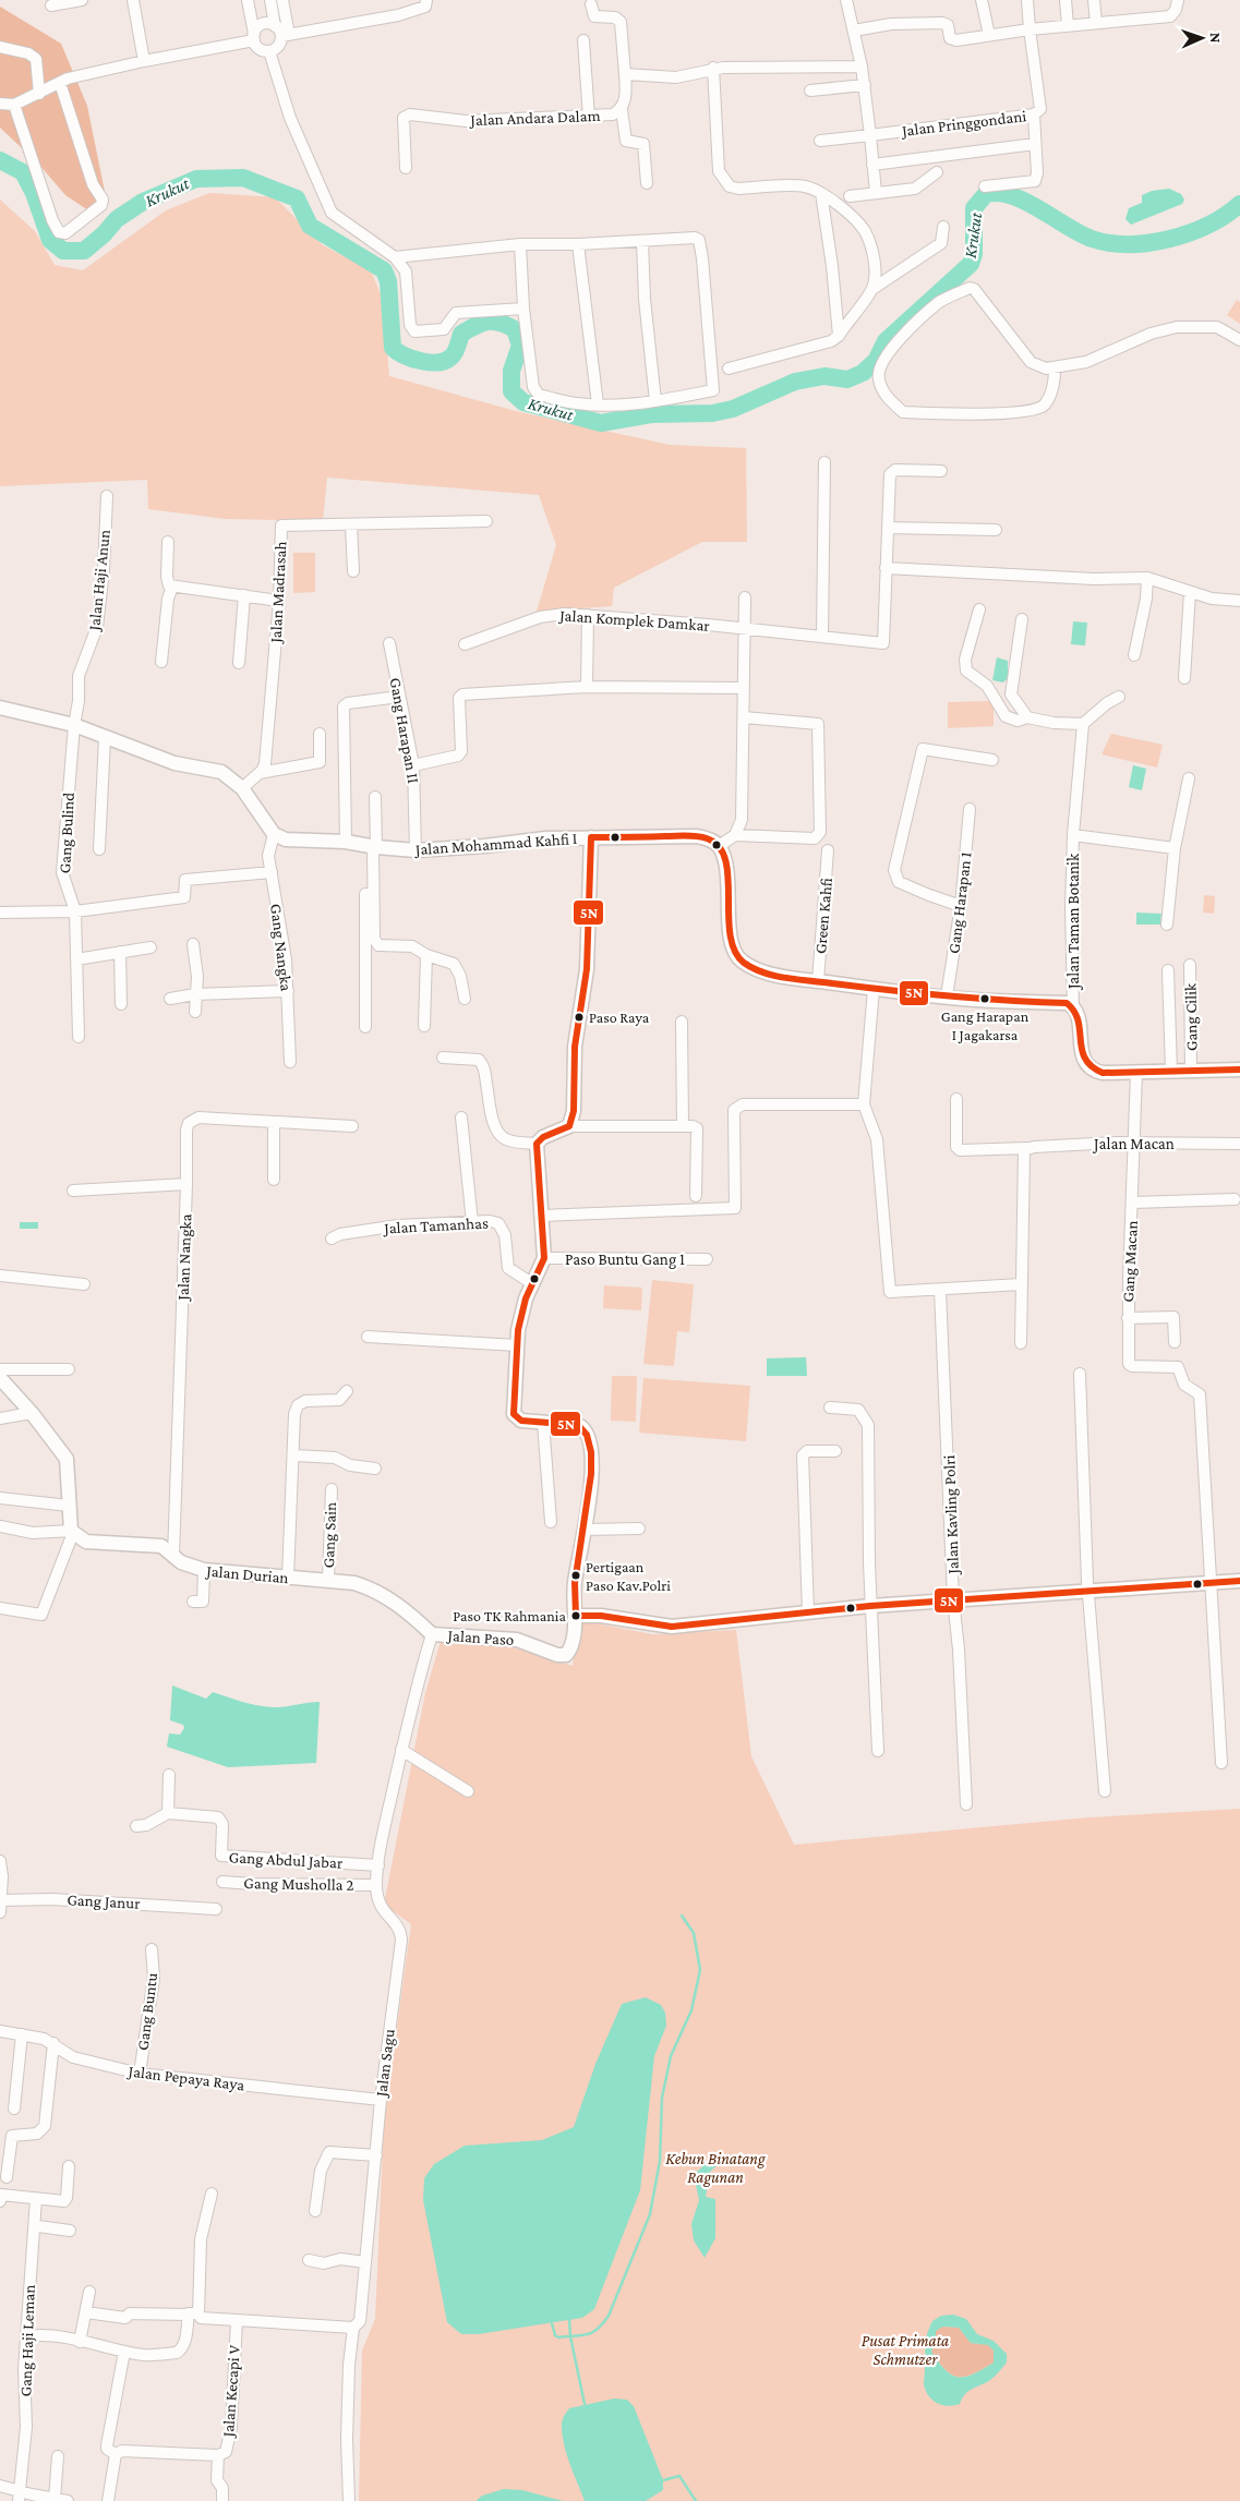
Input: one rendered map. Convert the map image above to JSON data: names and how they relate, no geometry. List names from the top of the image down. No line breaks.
{"streets":{"main road":["Jalan Mohammad Kahfi I","Jalan Durian","Jalan Paso"],"street":["Jalan Andara Dalam","Jalan Pringgondani","Jalan Haji Anun","Jalan Madrasah","Jalan Komplek Damkar","Gang Harapan II","Gang Bulind","Gang Harapan 1","Green Kahfi","Jalan Taman Botanik","Gang Nangka","Gang Cilik","Jalan Macan","Jalan Tamanhas","Jalan Nangka","Paso Buntu Gang 1","Gang Macan","Jalan Kavling Polri","Gang Sain","Gang Abdul Jabar","Gang Musholla 2","Gang Janur","Gang Buntu","Jalan Sagu","Jalan Pepaya Raya","Gang Haji Leman","Jalan Kecapi V"]},"crossings":[["Jalan Haji Anun","Gang Bulind"],["Gang Harapan II","Jalan Mohammad Kahfi I"],["Jalan Mohammad Kahfi I","Gang Nangka"],["Jalan Macan","Gang Macan"],["Jalan Tamanhas","Jalan Paso"],["Jalan Nangka","Jalan Durian"],["Paso Buntu Gang 1","Jalan Paso"],["Gang Sain","Jalan Durian"],["Jalan Durian","Jalan Paso"],["Jalan Durian","Jalan Sagu"],["Jalan Paso","Jalan Sagu"],["Gang Abdul Jabar","Jalan Sagu"],["Gang Musholla 2","Jalan Sagu"],["Gang Buntu","Jalan Pepaya Raya"],["Jalan Sagu","Jalan Pepaya Raya"]],"water":["Krukut"],"parks":["Kebun Binatang Ragunan","Pusat Primata Schmutzer"],"places":["Gang Harapan I Jagakarsa","Paso Raya","Pertigaan Paso Kav.Polri","Paso TK Rahmania"],"lines":["transit line 5N"],"north":"right"}
